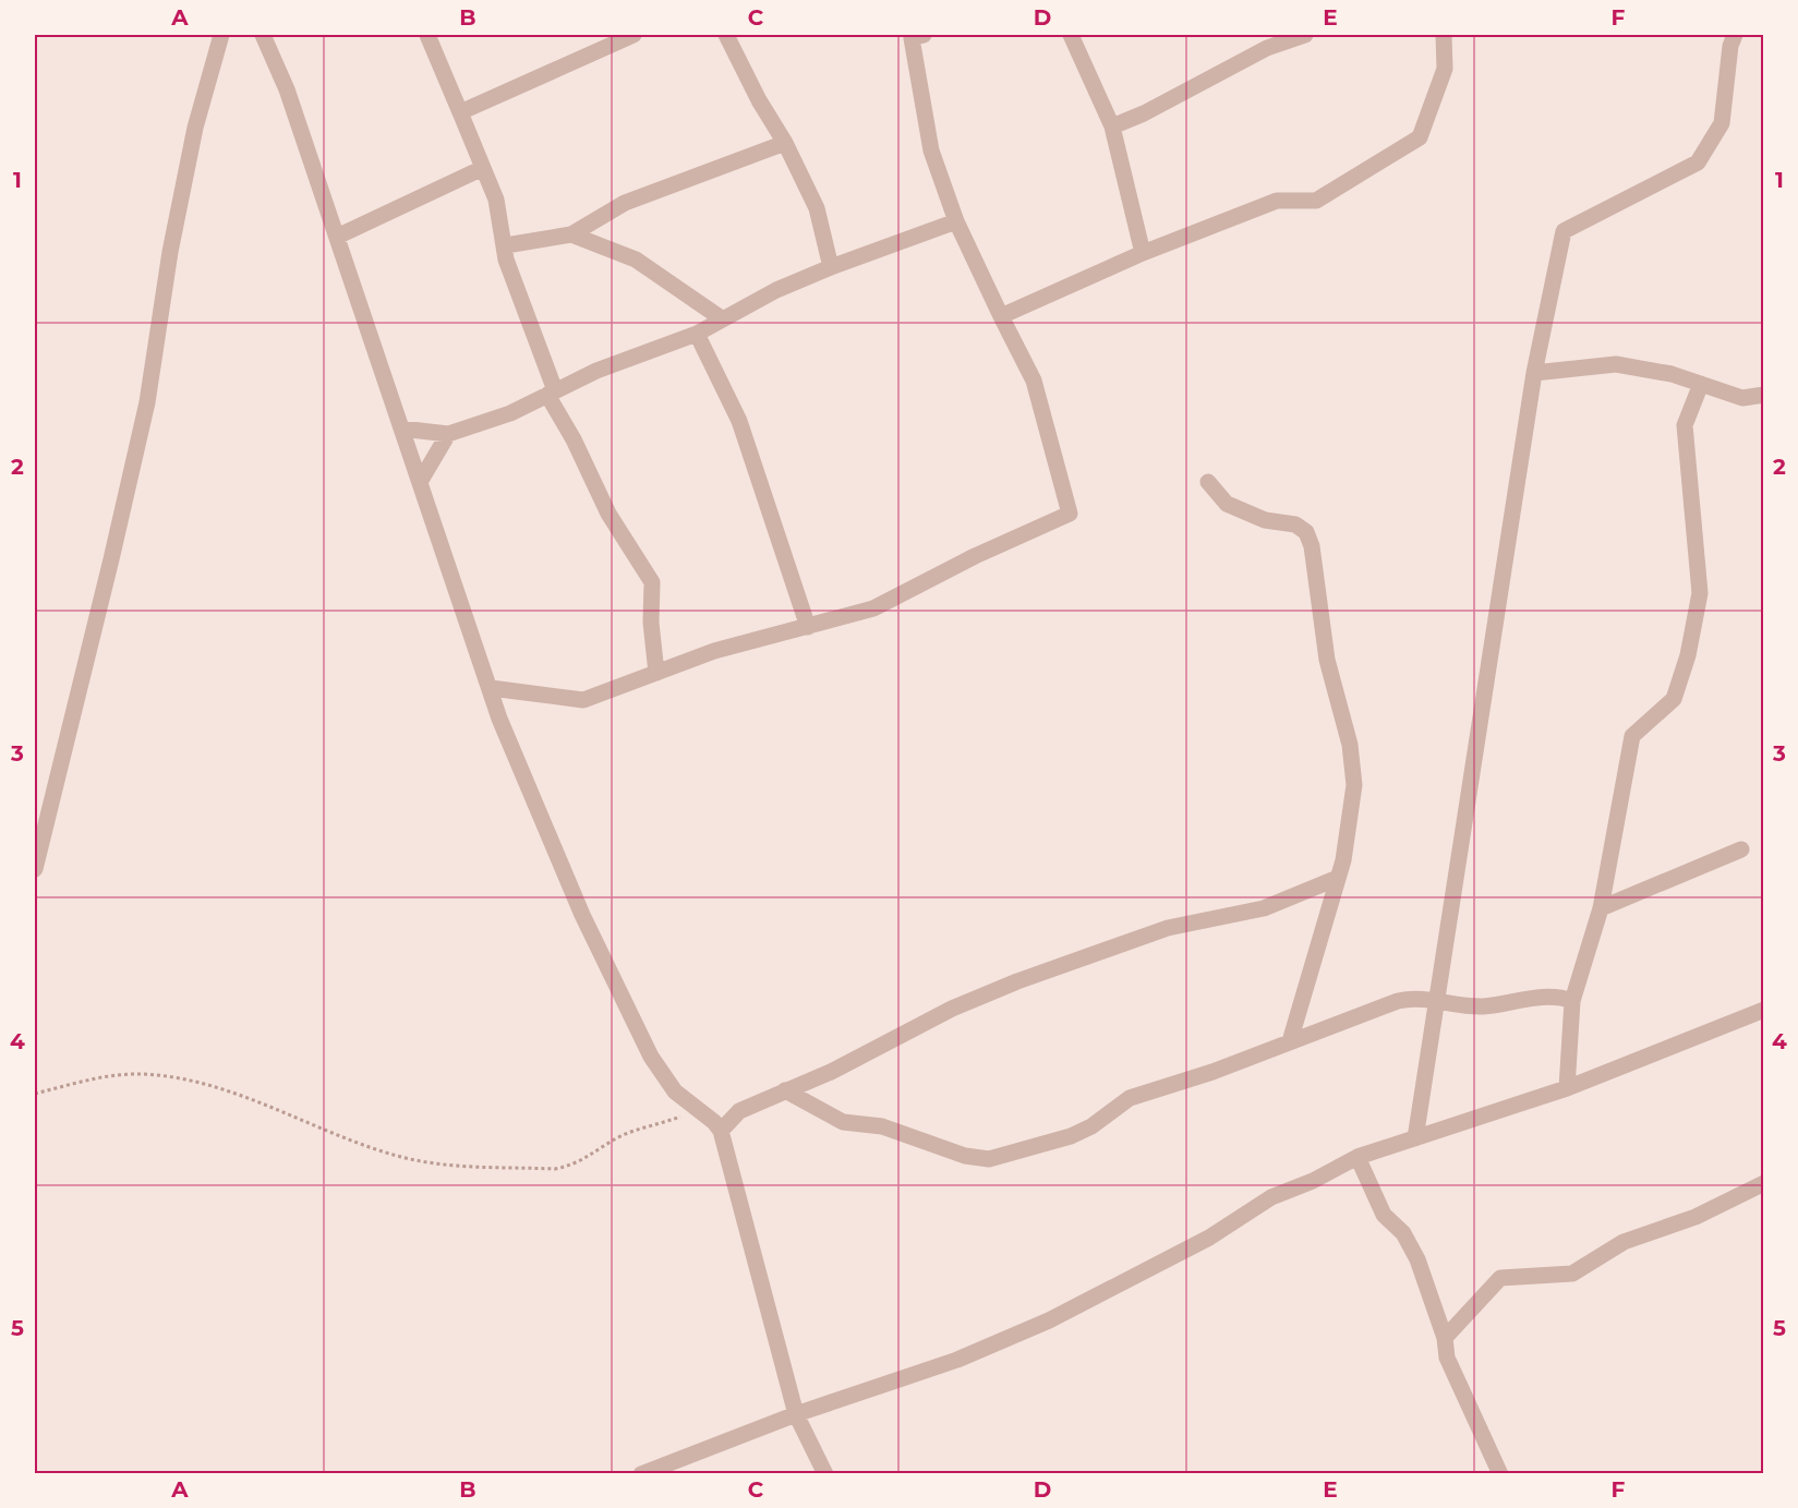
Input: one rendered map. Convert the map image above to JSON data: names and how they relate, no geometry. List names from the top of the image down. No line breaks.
{"grid":{"columns":["A","B","C","D","E","F"],"rows":["1","2","3","4","5"]}}
